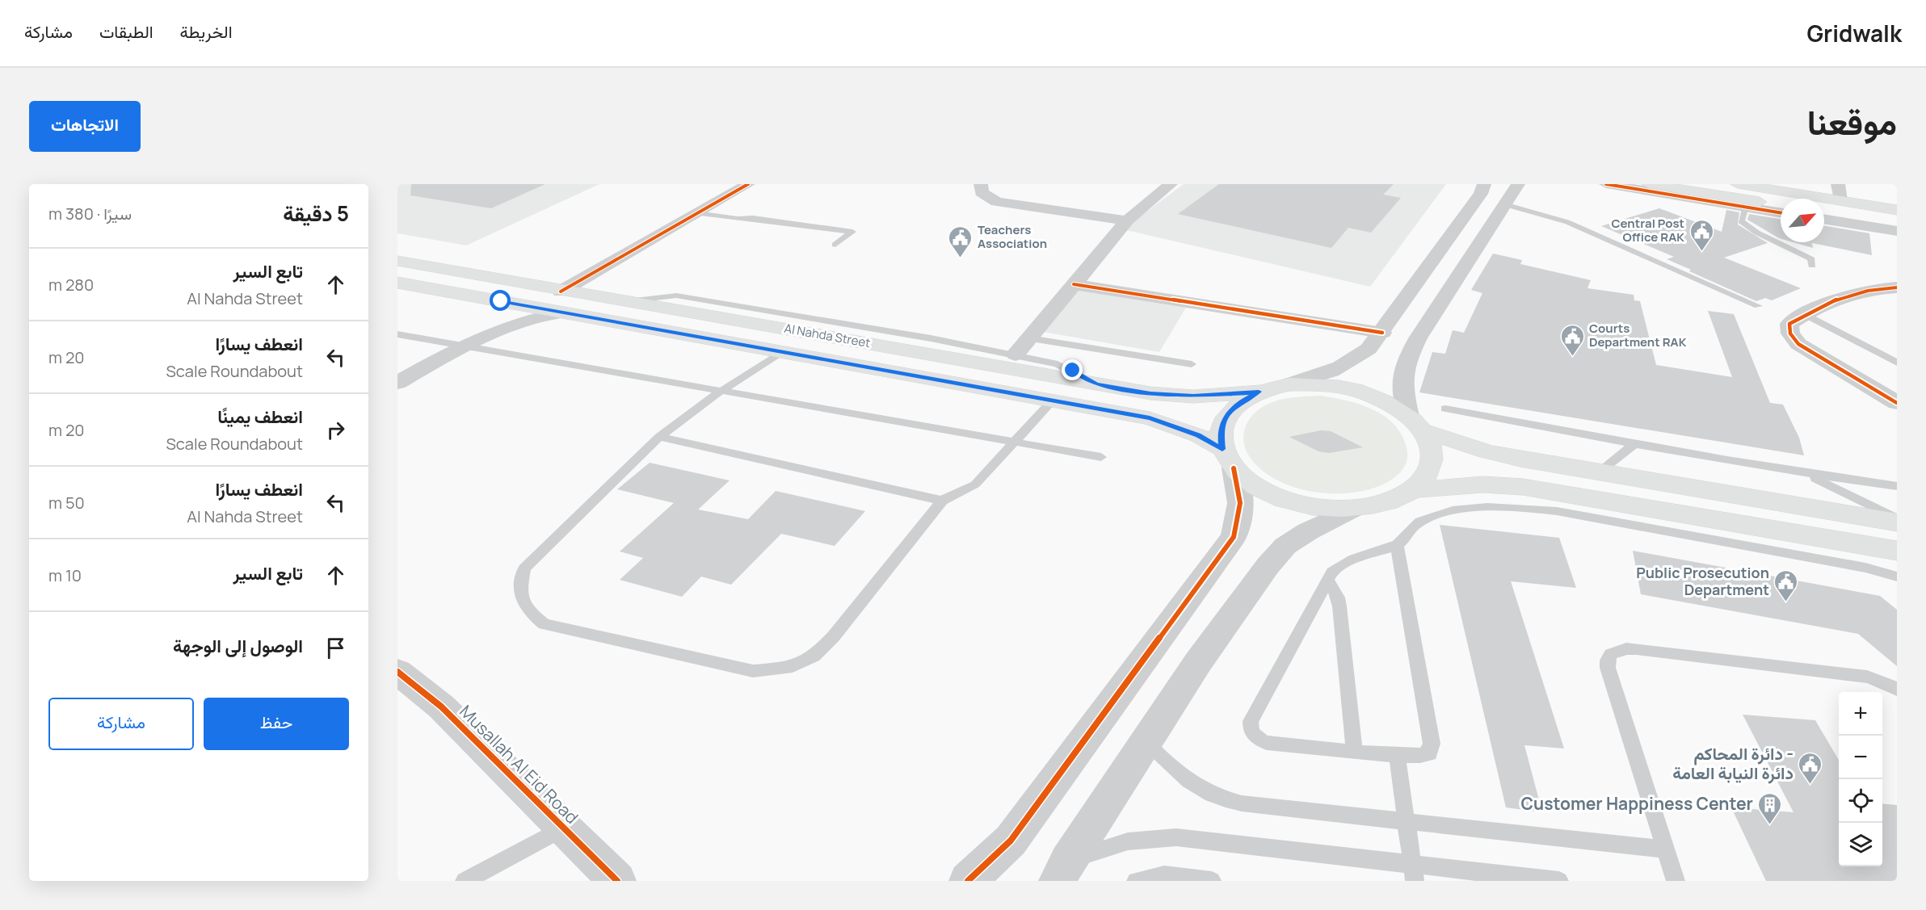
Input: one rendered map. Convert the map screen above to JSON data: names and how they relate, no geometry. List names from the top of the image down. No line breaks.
{"streets":{"main road":["Al Nahda Street"],"street":["Musallah Al Eid Road"]},"places":{"public building":["Central Post Office RAK","Teachers Association","Courts Department RAK","Public Prosecution Department","دائرة المحاكم - دائرة النيابة العامة"],"building":["Customer Happiness Center"]},"north":"top right","page":{"header":"Gridwalk","nav":["الخريطة","الطبقات","مشاركة"],"title":"موقعنا","buttons":["الاتجاهات",["حفظ","مشاركة"]],"heading":["5 دقيقة","سيرًا · 380 m"],"list":[["تابع السير","Al Nahda Street","280 m"],["انعطف يسارًا","Scale Roundabout","20 m"],["انعطف يمينًا","Scale Roundabout","20 m"],["انعطف يسارًا","Al Nahda Street","50 m"],["تابع السير","10 m"],"الوصول إلى الوجهة"],"map_buttons":["+","−"]}}
